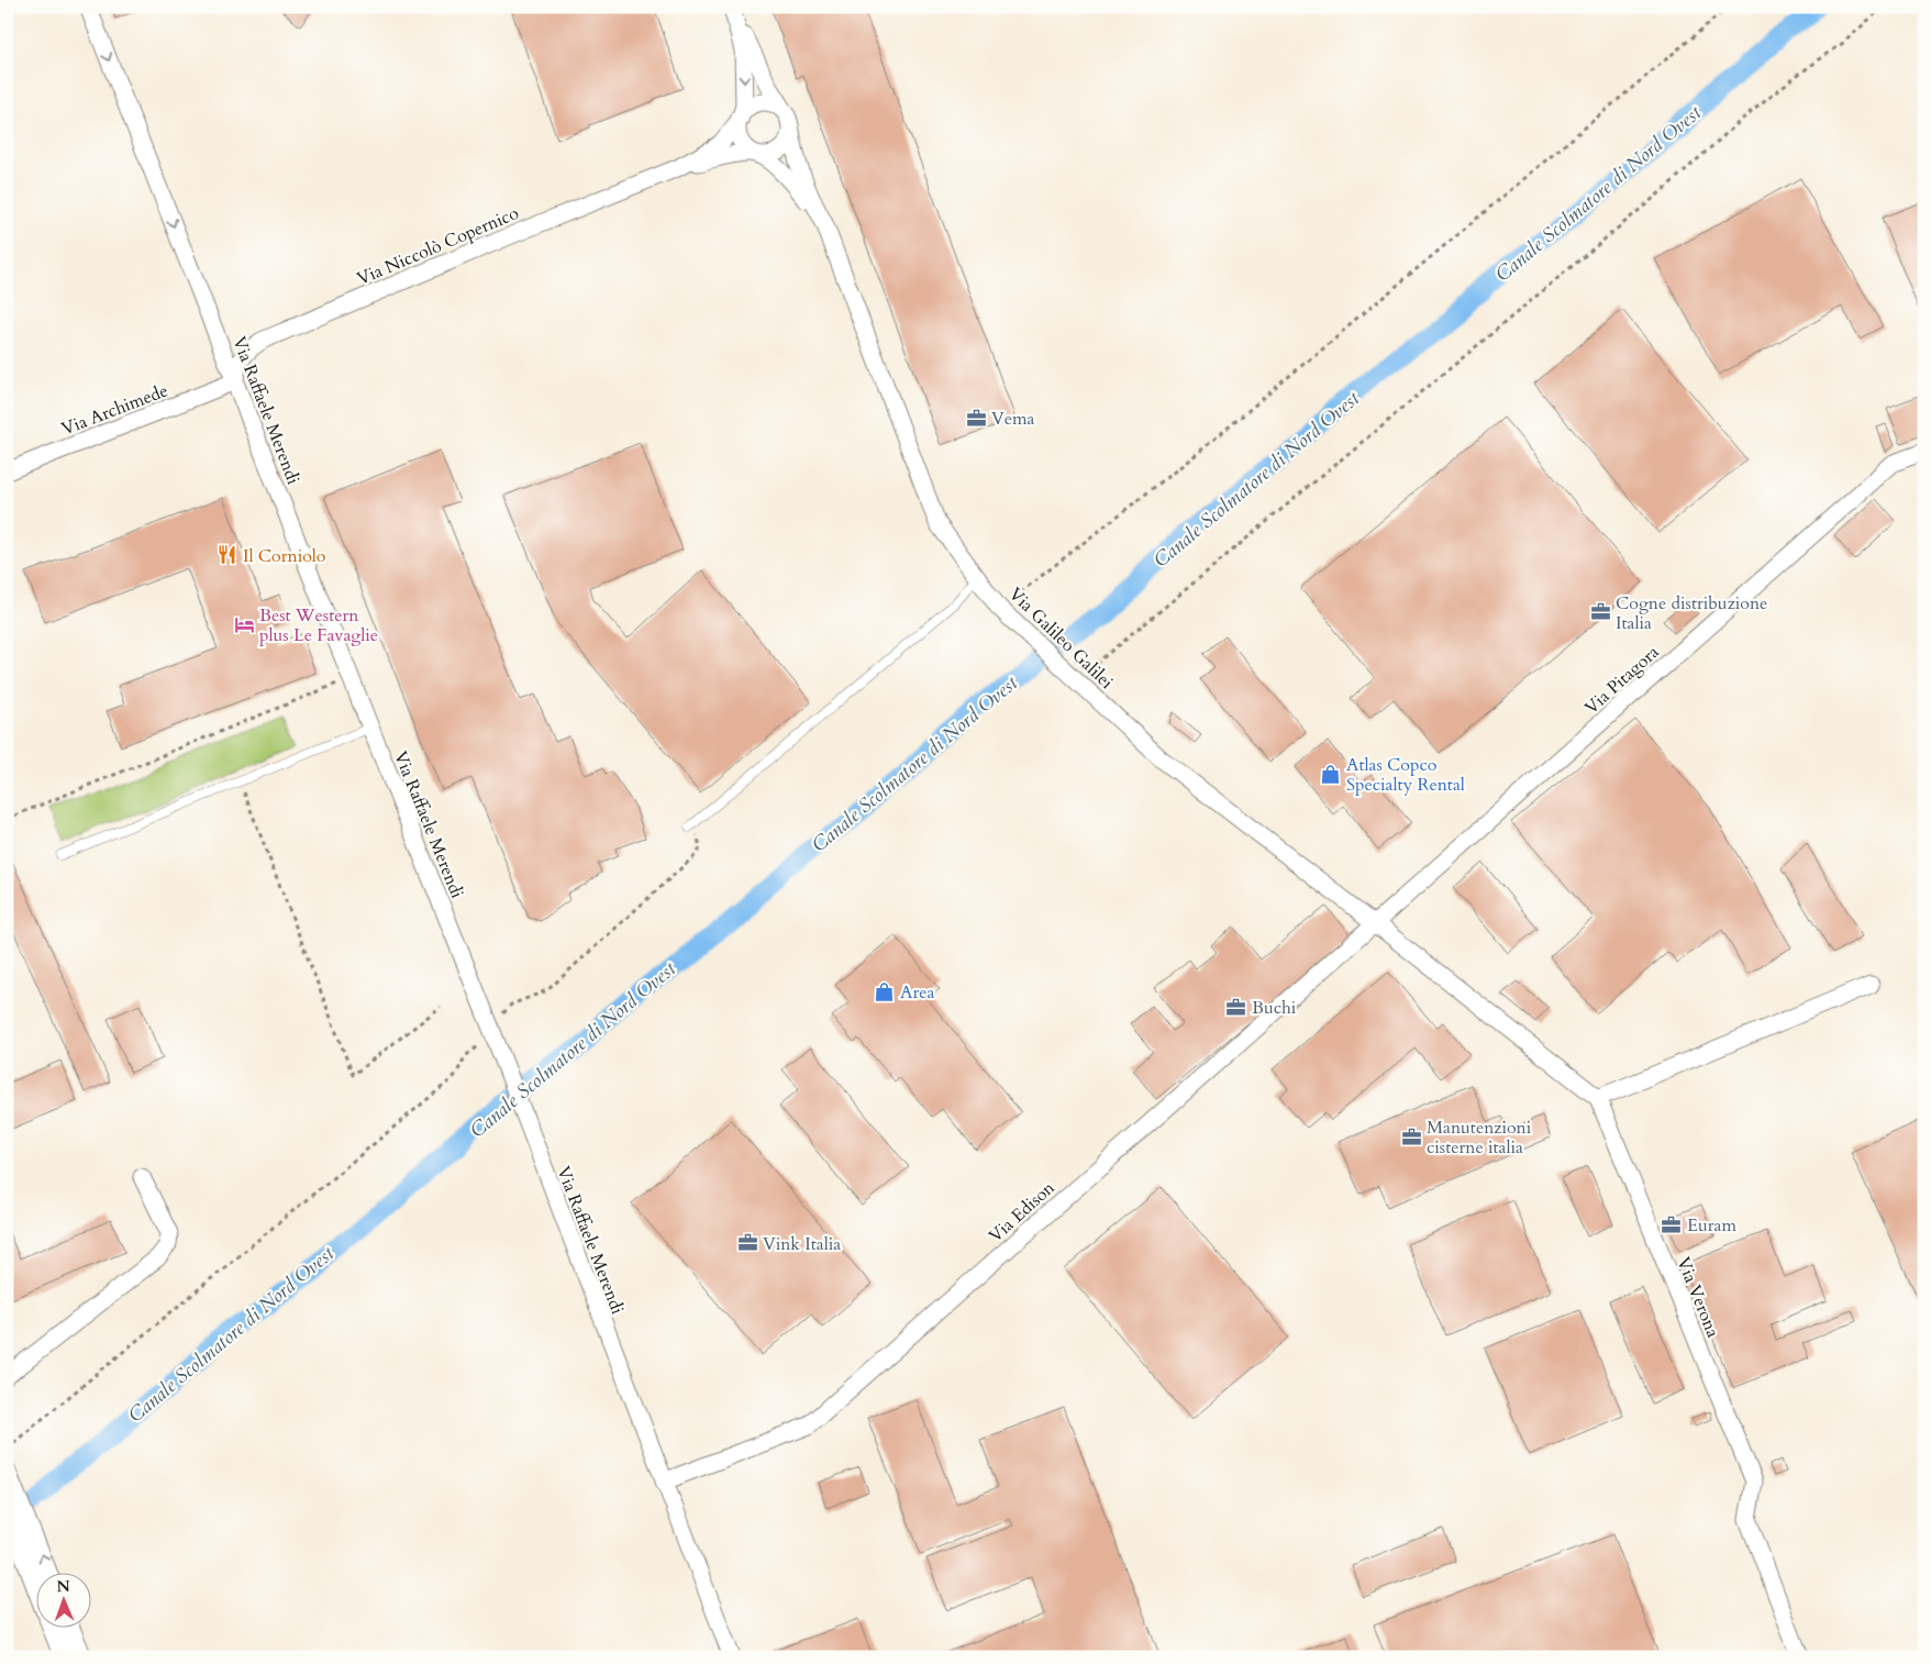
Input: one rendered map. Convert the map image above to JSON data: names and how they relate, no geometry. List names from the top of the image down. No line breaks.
{"streets":{"street":["Via Niccolò Copernico","Via Archimede","Via Raffaele Merendi","Via Galileo Galilei","Via Pitagora","Via Edison","Via Verona"]},"crossings":[["Via Niccolò Copernico","Via Archimede"],["Via Niccolò Copernico","Via Raffaele Merendi"],["Via Niccolò Copernico","Via Galileo Galilei"],["Via Archimede","Via Raffaele Merendi"],["Via Raffaele Merendi","Via Edison"],["Via Galileo Galilei","Via Pitagora"],["Via Galileo Galilei","Via Edison"],["Via Galileo Galilei","Via Verona"],["Via Pitagora","Via Edison"],["Via Pitagora","Via Verona"],["Via Edison","Via Verona"]],"water":["Canale Scolmatore di Nord Ovest"],"places":{"office":["Vema","Cogne distribuzione Italia","Buchi","Manutenzioni cisterne italia","Euram","Vink Italia"],"restaurant":["Il Corniolo"],"hotel":["Best Western plus Le Favaglie"],"shop":["Atlas Copco Specialty Rental","Area"]},"north":"top"}
